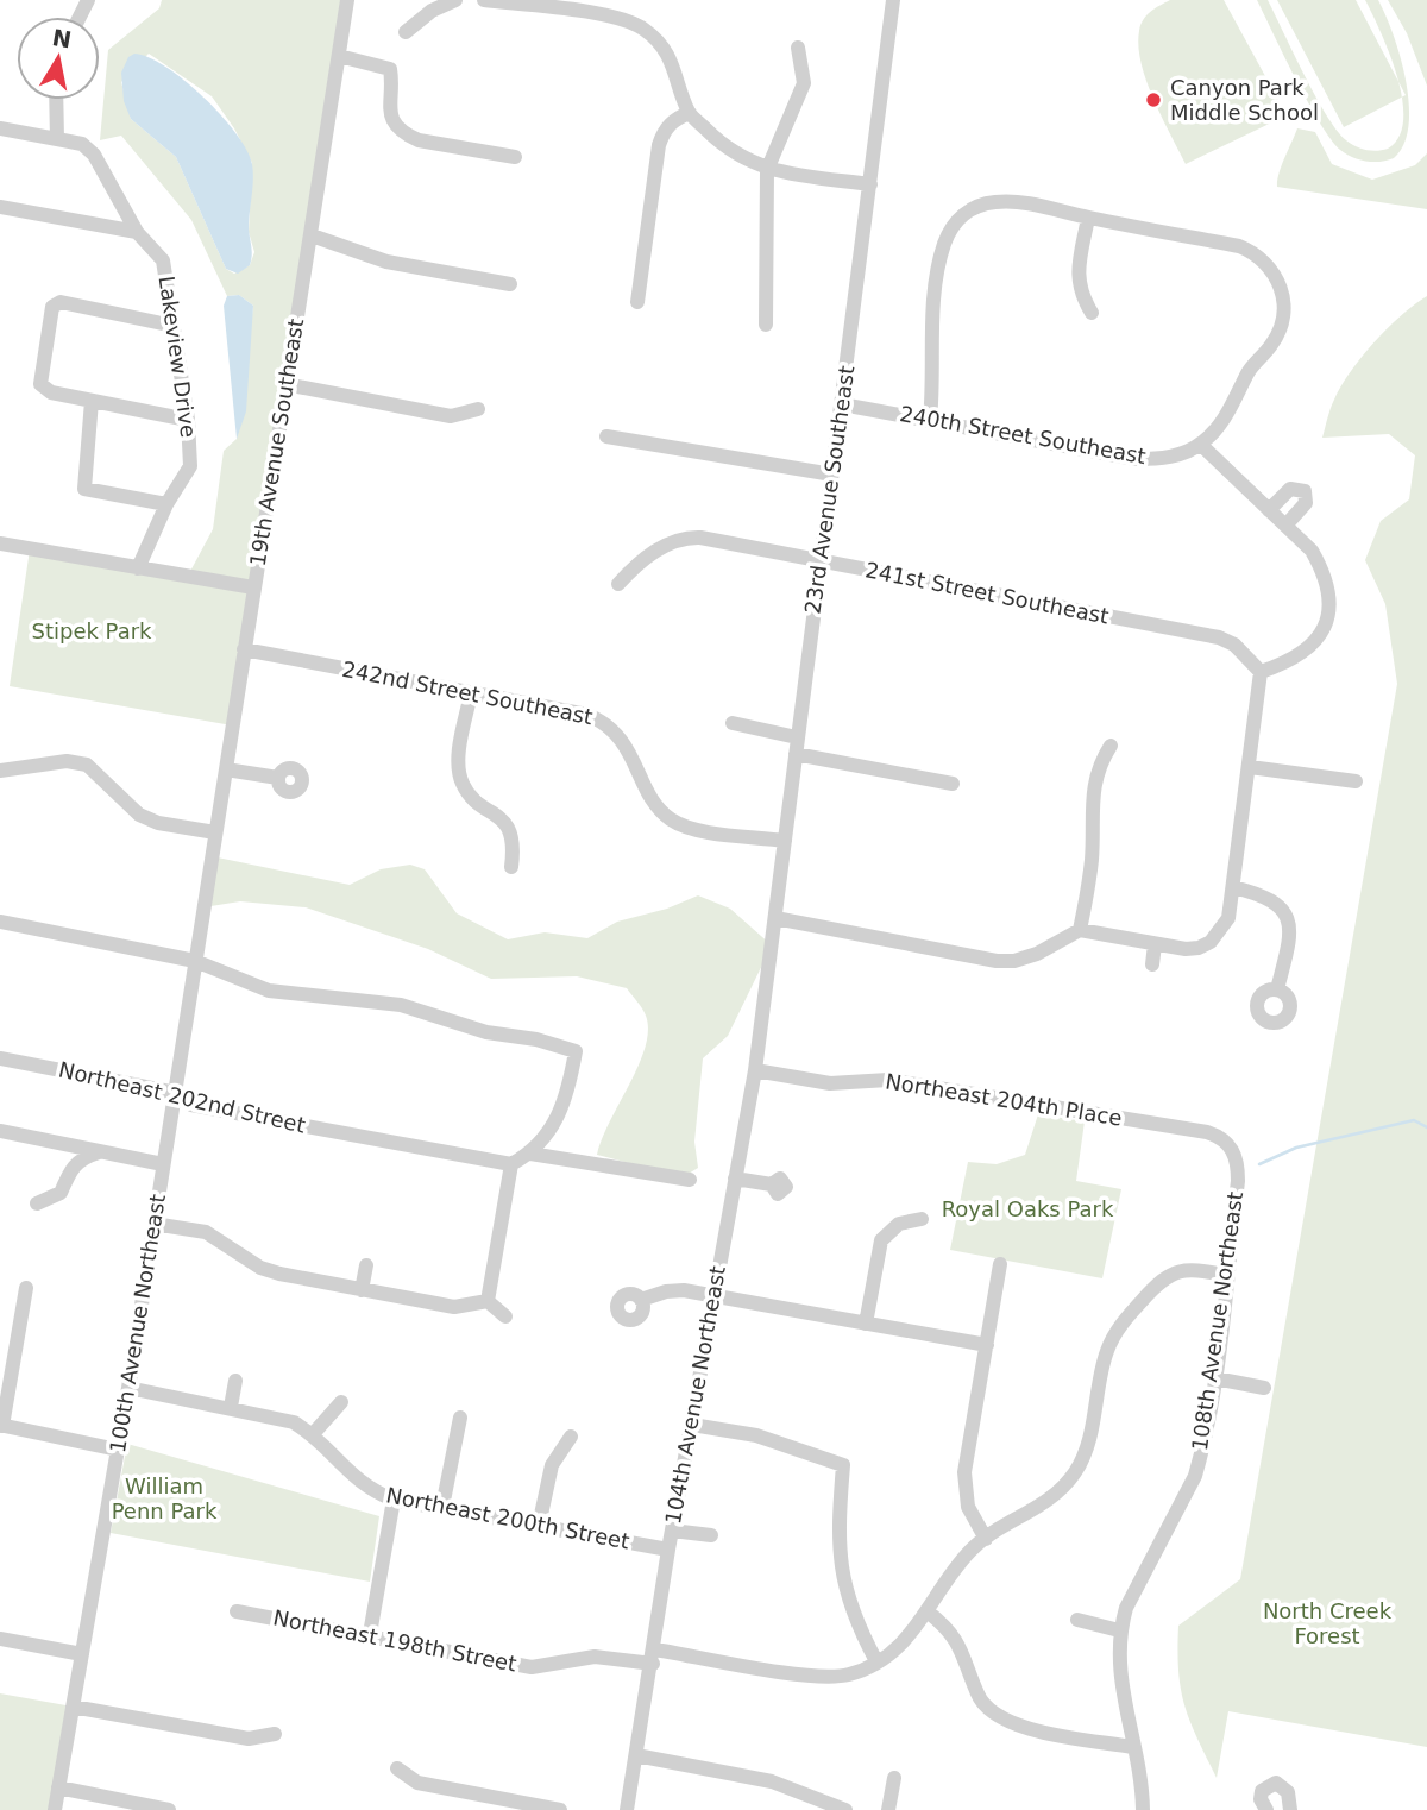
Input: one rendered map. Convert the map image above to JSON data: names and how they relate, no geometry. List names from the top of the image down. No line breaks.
{"streets":{"street":["Lakeview Drive","240th Street Southeast","19th Avenue Southeast","23rd Avenue Southeast","241st Street Southeast","242nd Street Southeast","Northeast 202nd Street","Northeast 204th Place","108th Avenue Northeast","100th Avenue Northeast","104th Avenue Northeast","Northeast 200th Street","Northeast 198th Street"]},"crossings":[["240th Street Southeast","23rd Avenue Southeast"],["19th Avenue Southeast","242nd Street Southeast"],["19th Avenue Southeast","100th Avenue Northeast"],["23rd Avenue Southeast","241st Street Southeast"],["23rd Avenue Southeast","242nd Street Southeast"],["23rd Avenue Southeast","104th Avenue Northeast"],["Northeast 202nd Street","100th Avenue Northeast"],["Northeast 204th Place","108th Avenue Northeast"],["Northeast 204th Place","104th Avenue Northeast"],["108th Avenue Northeast","Northeast 198th Street"],["100th Avenue Northeast","Northeast 200th Street"],["104th Avenue Northeast","Northeast 200th Street"],["104th Avenue Northeast","Northeast 198th Street"]],"parks":["Stipek Park","Royal Oaks Park","William Penn Park","North Creek Forest"],"places":["Canyon Park Middle School"],"north":"top"}
